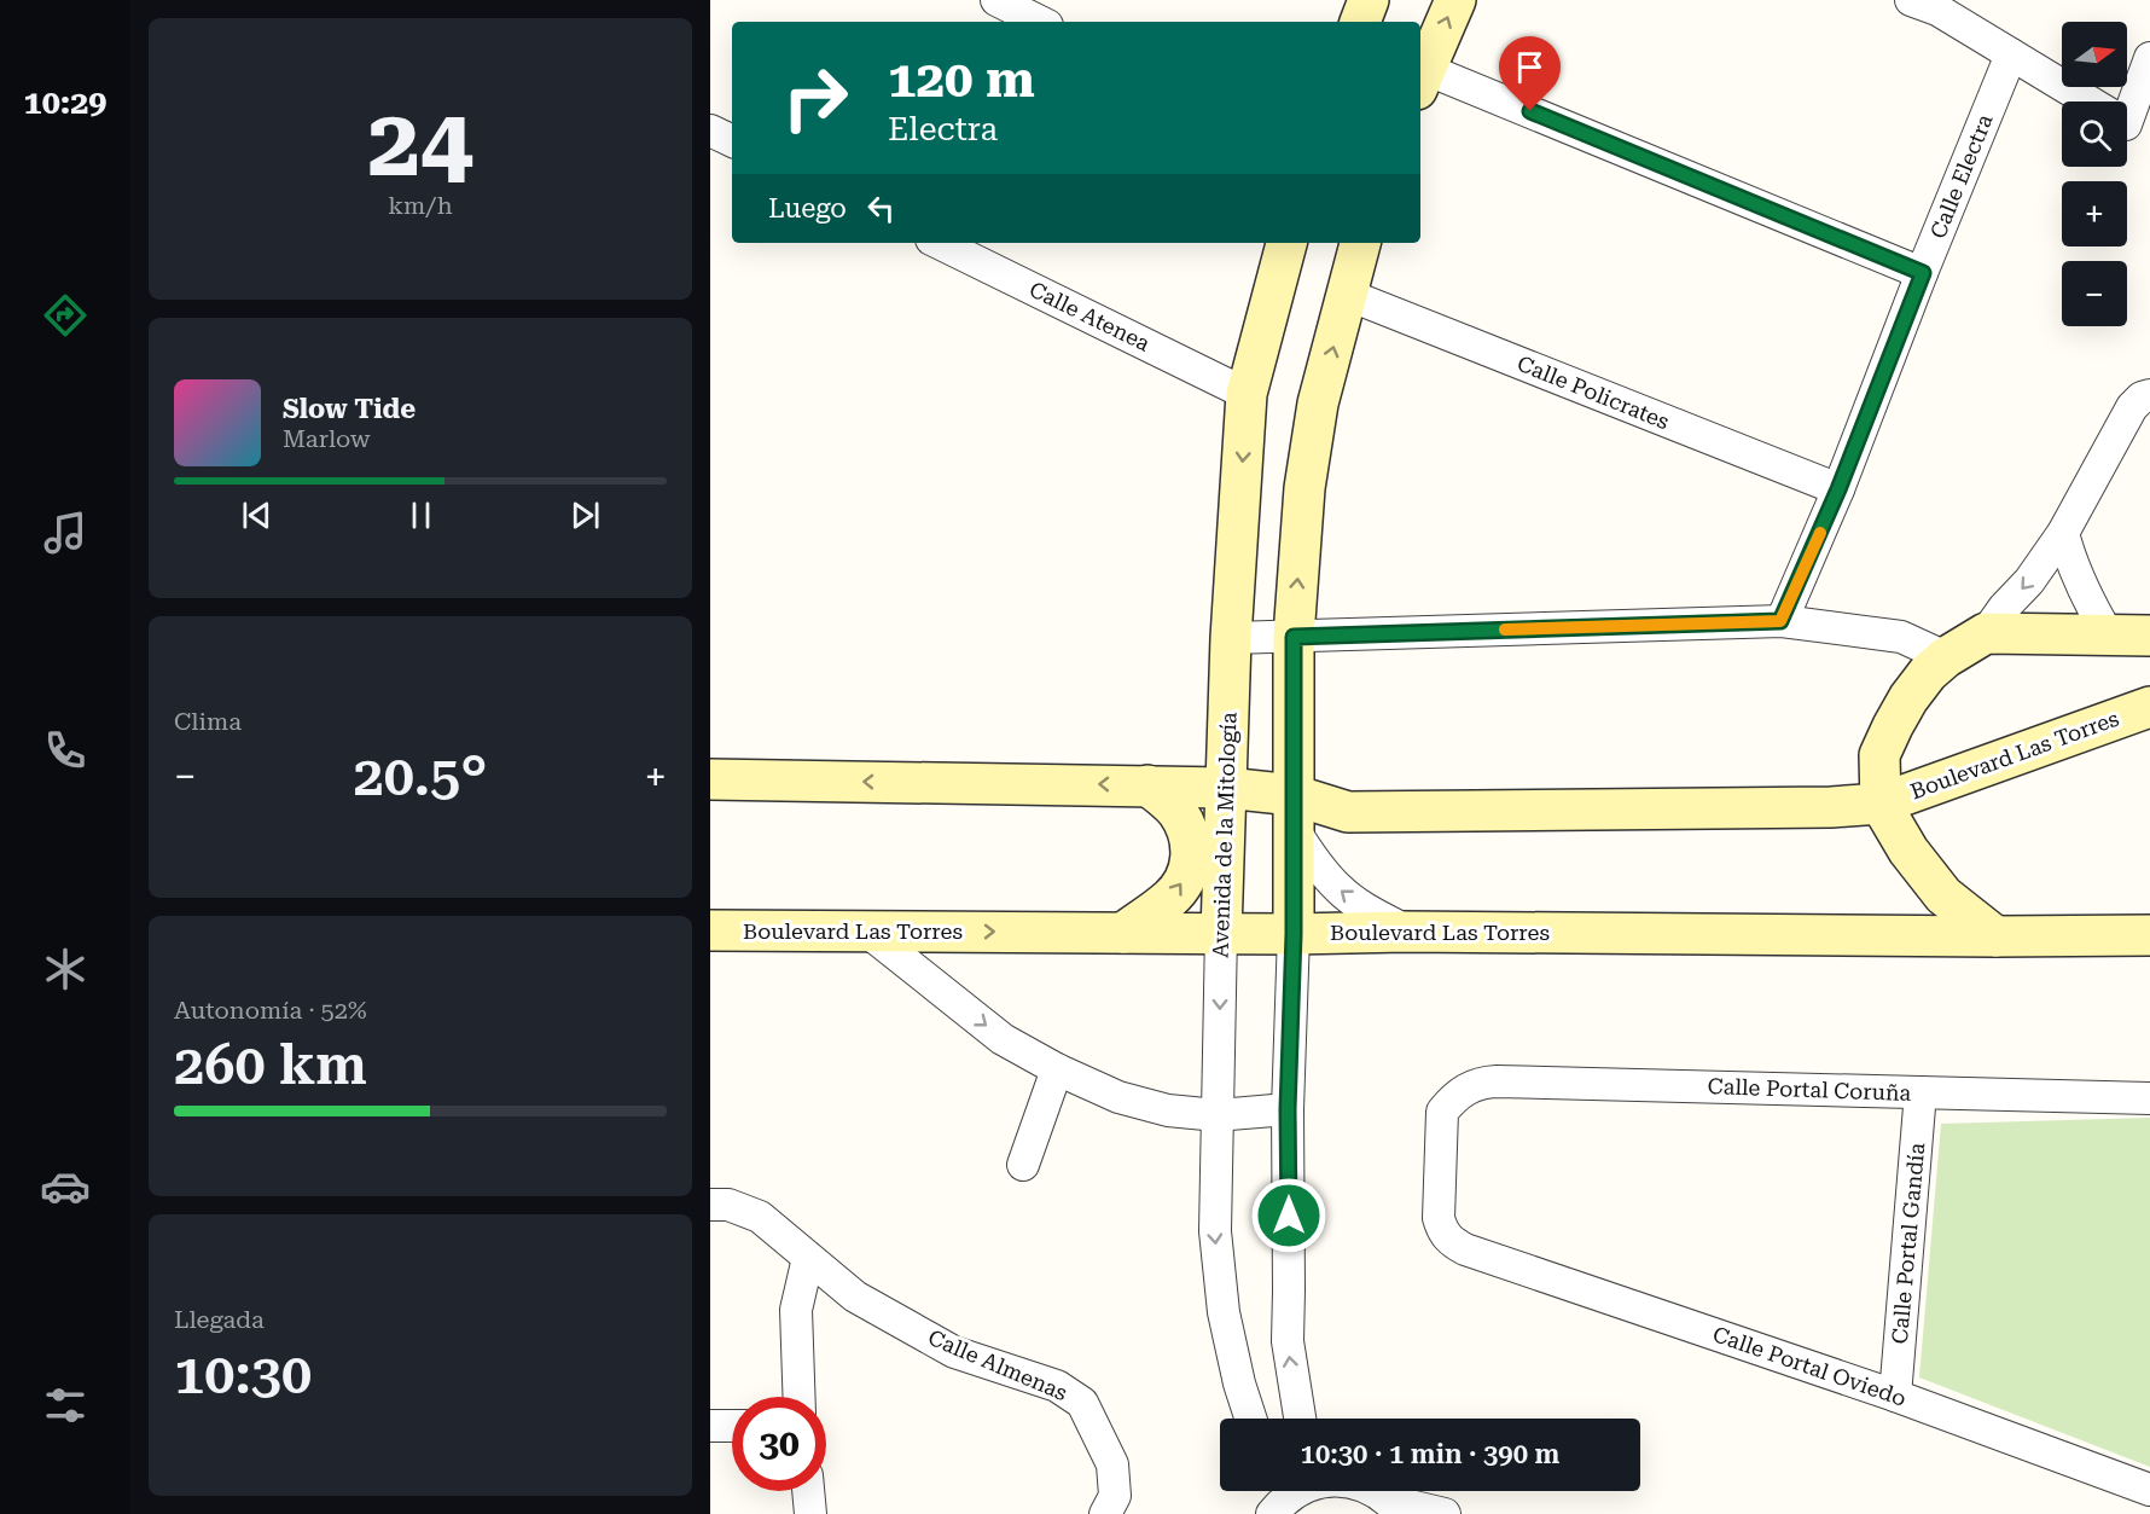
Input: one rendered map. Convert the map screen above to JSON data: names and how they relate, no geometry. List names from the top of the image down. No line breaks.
{"streets":{"main road":["Boulevard Las Torres","Avenida de la Mitología"],"street":["Calle Electra","Calle Atenea","Calle Policrates","Calle Portal Coruña","Calle Portal Gandía","Calle Almenas","Calle Portal Oviedo"]},"crossings":[["Calle Electra","Calle Policrates"],["Calle Atenea","Avenida de la Mitología"],["Boulevard Las Torres","Avenida de la Mitología"],["Calle Portal Coruña","Calle Portal Gandía"],["Calle Portal Coruña","Calle Portal Oviedo"],["Calle Portal Gandía","Calle Portal Oviedo"]],"north":"right","page":{"tabs":"10:29","tile":[["24","km/h"],"Clima",["Autonomía · 52%","260 km"],["Llegada","10:30"]],"map_buttons":["+","−"],"turn":["120 m","Electra"],"then":"Luego","song":["Slow Tide","Marlow"],"heat":["−","20.5°","+"],"limit":"30","trip":"10:30 · 1 min · 390 m"}}
